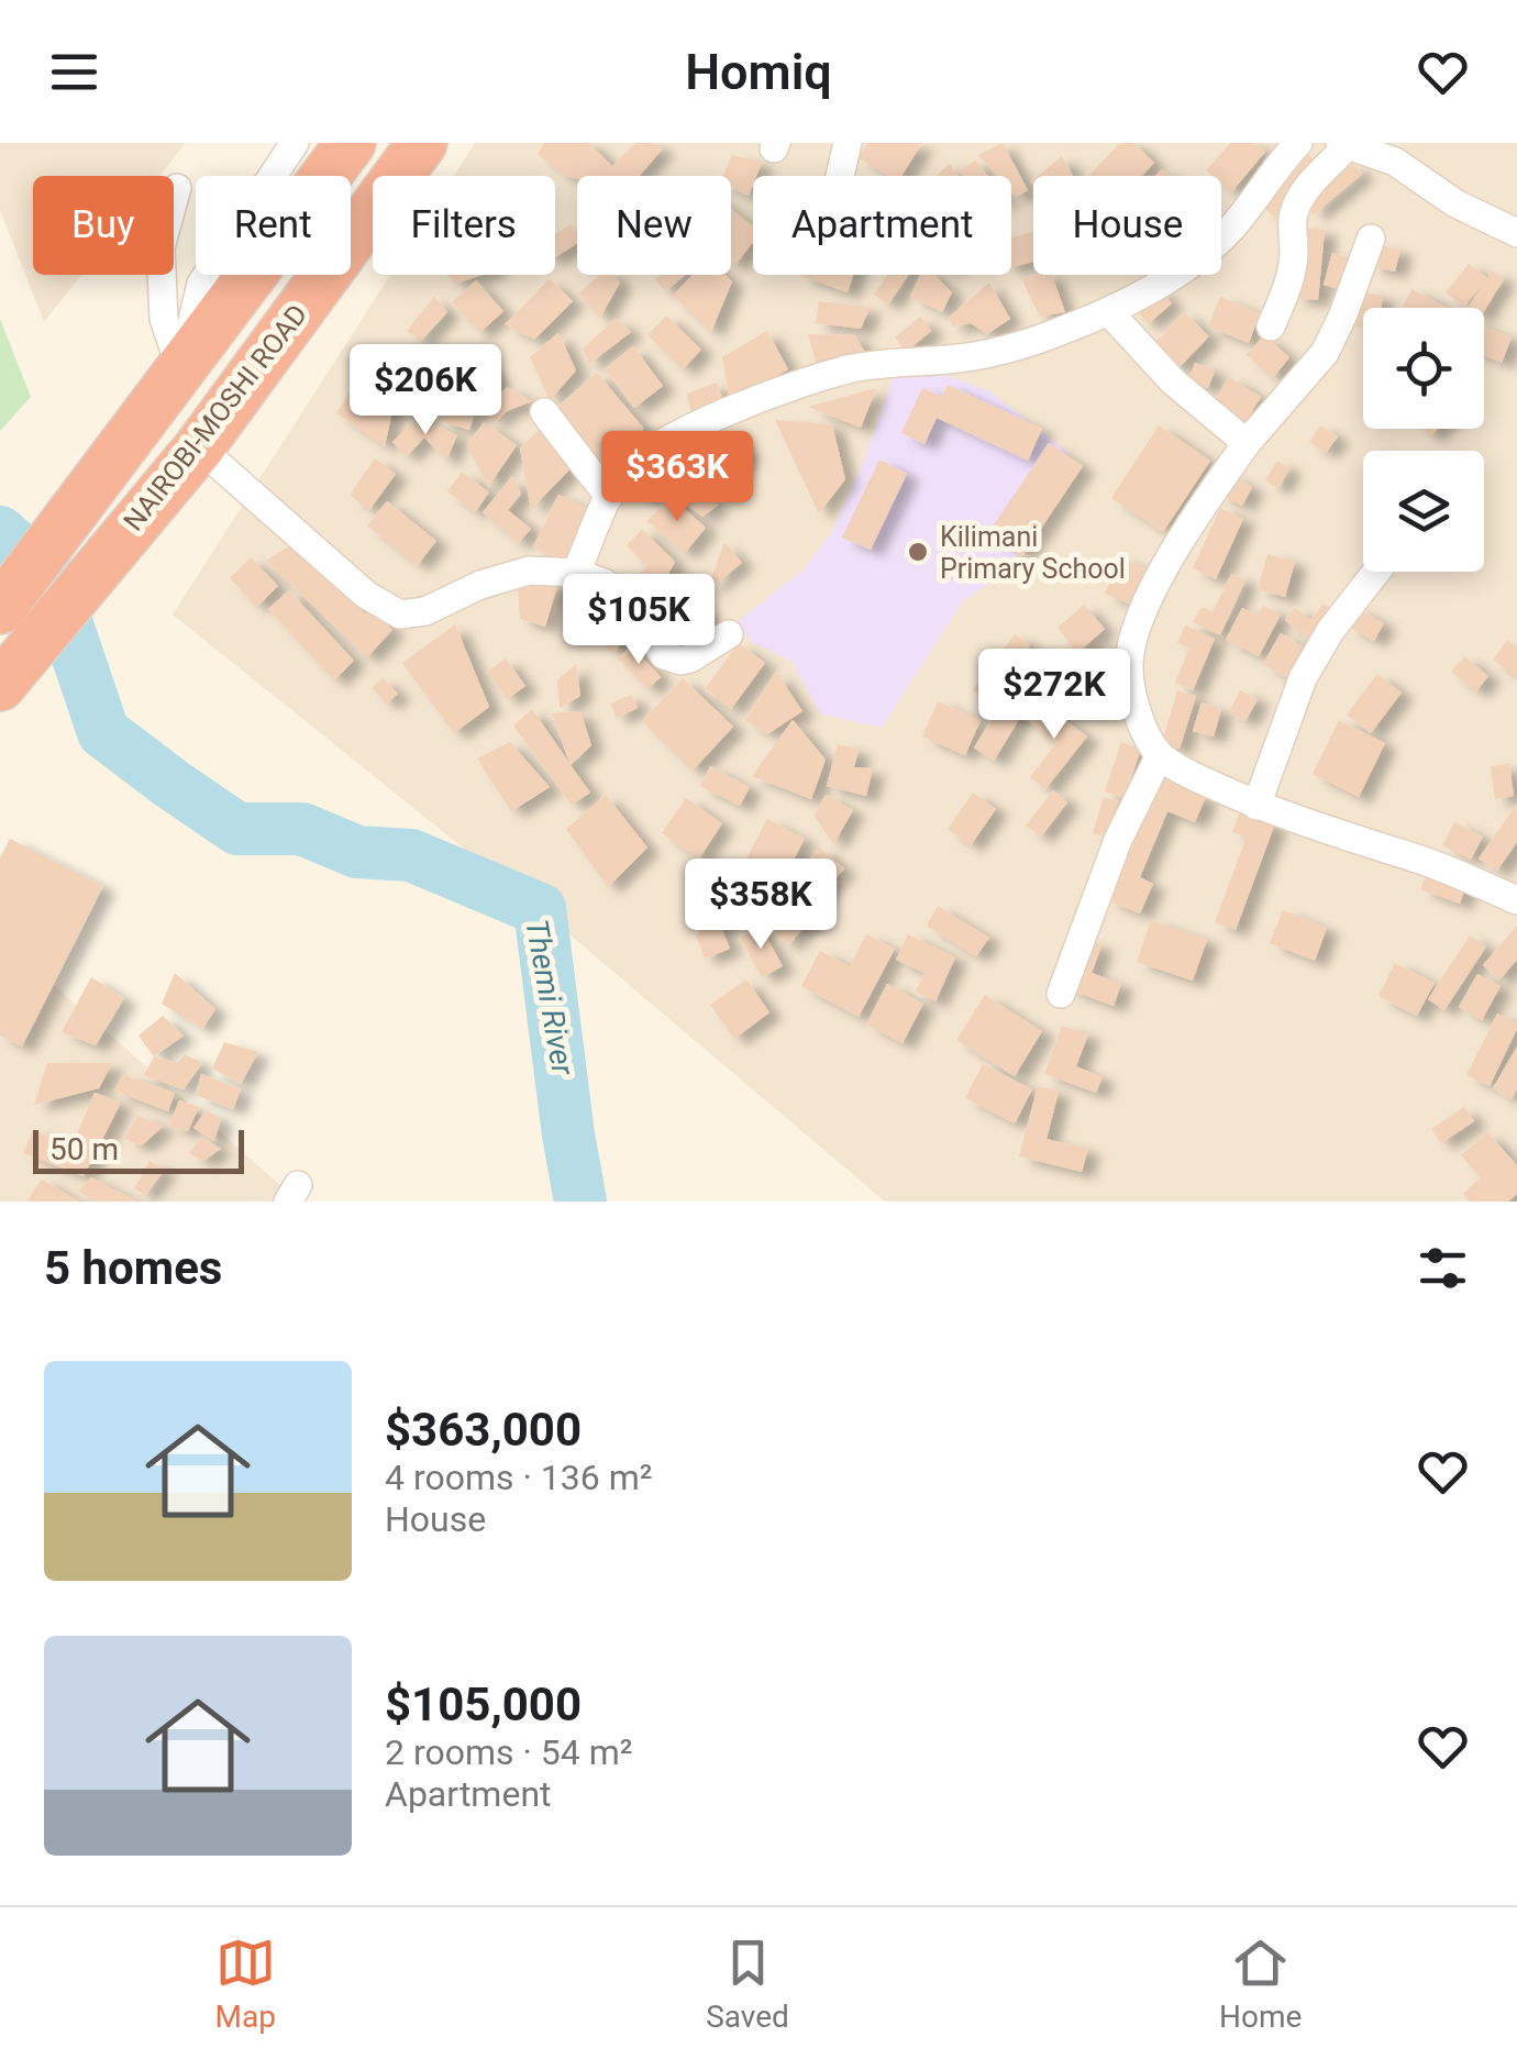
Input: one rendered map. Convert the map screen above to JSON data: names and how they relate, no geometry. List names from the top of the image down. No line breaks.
{"streets":{"highway":["NAIROBI-MOSHI ROAD"]},"water":["Themi River"],"places":["Kilimani Primary School"],"scale_bar":"50 m","page":{"header":"Homiq","chip":["Buy","Rent","Filters","New","Apartment","House"],"price":["$206K","$363K","$105K","$272K","$358K"],"scale":"50 m","heading":"5 homes","list":[{"name":"$363,000","note":"4 rooms · 136 m² · House"},{"name":"$105,000","note":"2 rooms · 54 m² · Apartment"}],"tabs":["Map","Saved","Home"]}}
